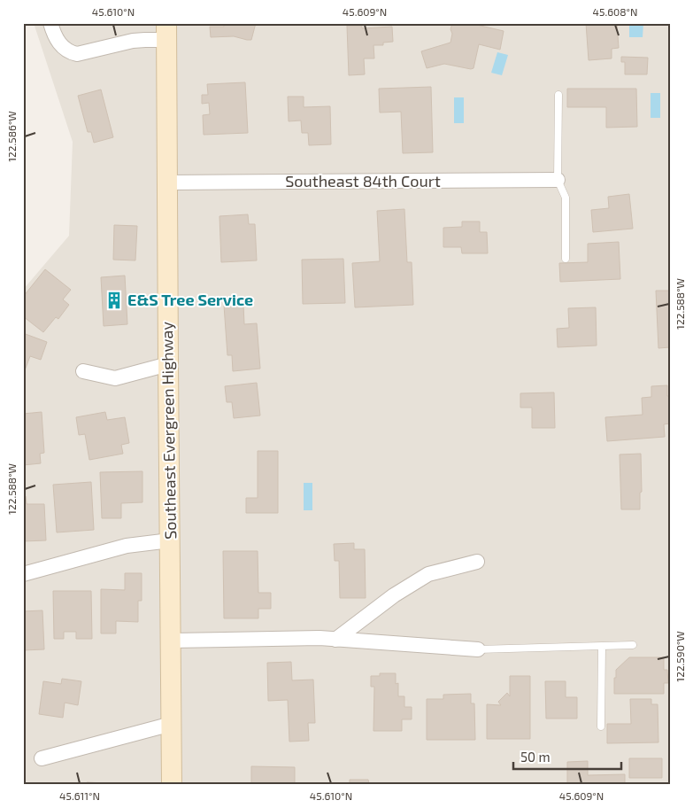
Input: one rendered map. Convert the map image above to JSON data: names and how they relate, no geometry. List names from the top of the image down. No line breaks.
{"streets":{"street":["Southeast 84th Court","Southeast Evergreen Highway"]},"crossings":[["Southeast 84th Court","Southeast Evergreen Highway"]],"places":{"building":["E&S Tree Service"]},"scale_bar":"50 m","coordinates":["45.610°N","45.609°N","45.608°N","122.586°W","122.588°W","122.590°W","45.611°N"]}
